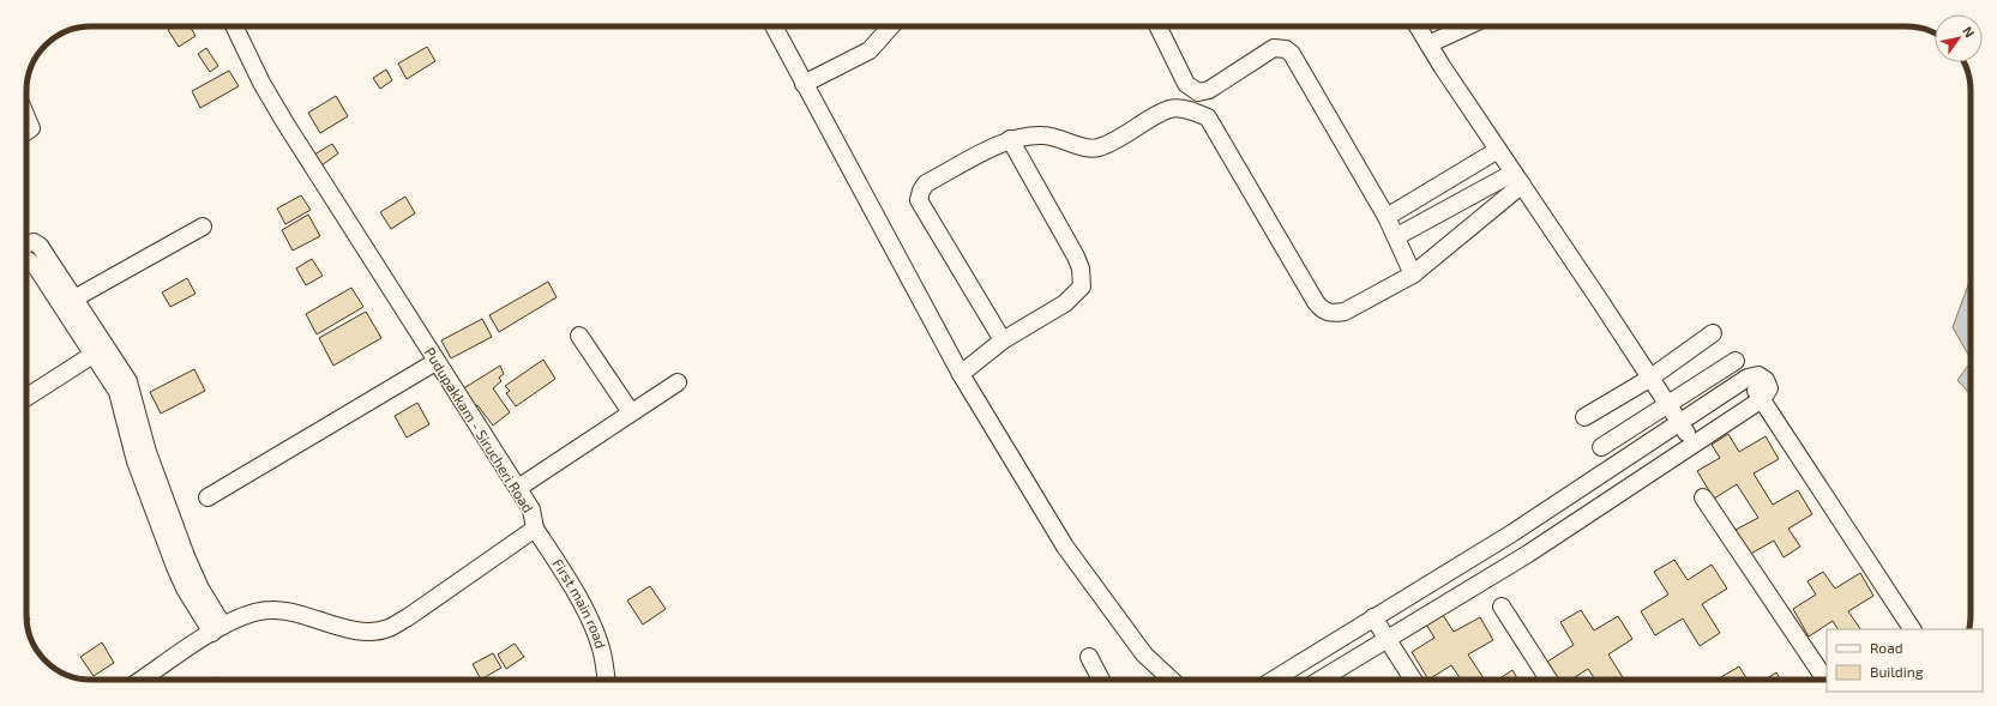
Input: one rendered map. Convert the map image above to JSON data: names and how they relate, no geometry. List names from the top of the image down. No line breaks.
{"streets":{"street":["Pudupakkam - Sirucheri Road","First main road"]},"crossings":[["Pudupakkam - Sirucheri Road","First main road"]],"legend":["Road","Building"],"north":"top right"}
